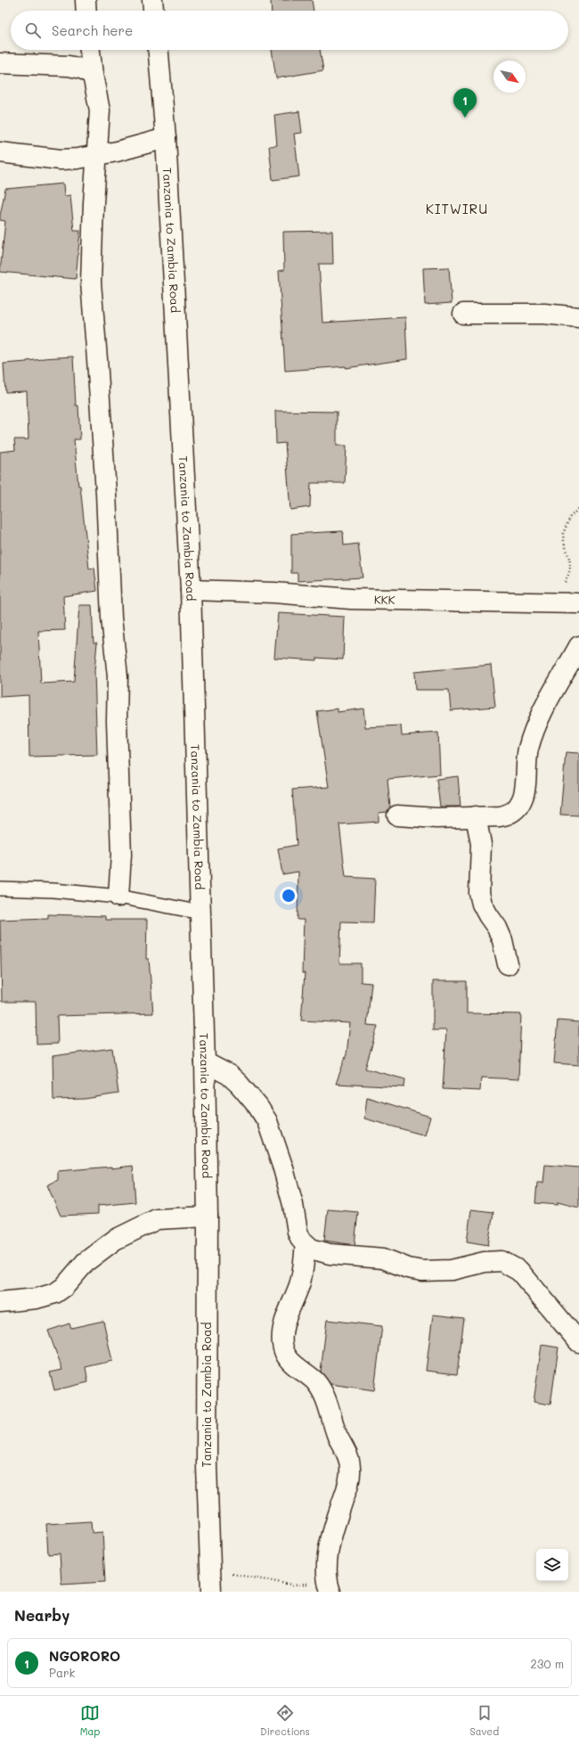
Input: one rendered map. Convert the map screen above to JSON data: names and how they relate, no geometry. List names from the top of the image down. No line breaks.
{"streets":{"main road":["Tanzania to Zambia Road","KKK"]},"crossings":[["Tanzania to Zambia Road","KKK"]],"districts":["KITWIRU"],"north":"bottom right","page":{"search":"Search here","pins":"1","heading":"Nearby","list":[{"mark":"1","name":"NGORORO","note":"Park","value":"230 m"}],"nav":["Map","Directions","Saved"]}}
